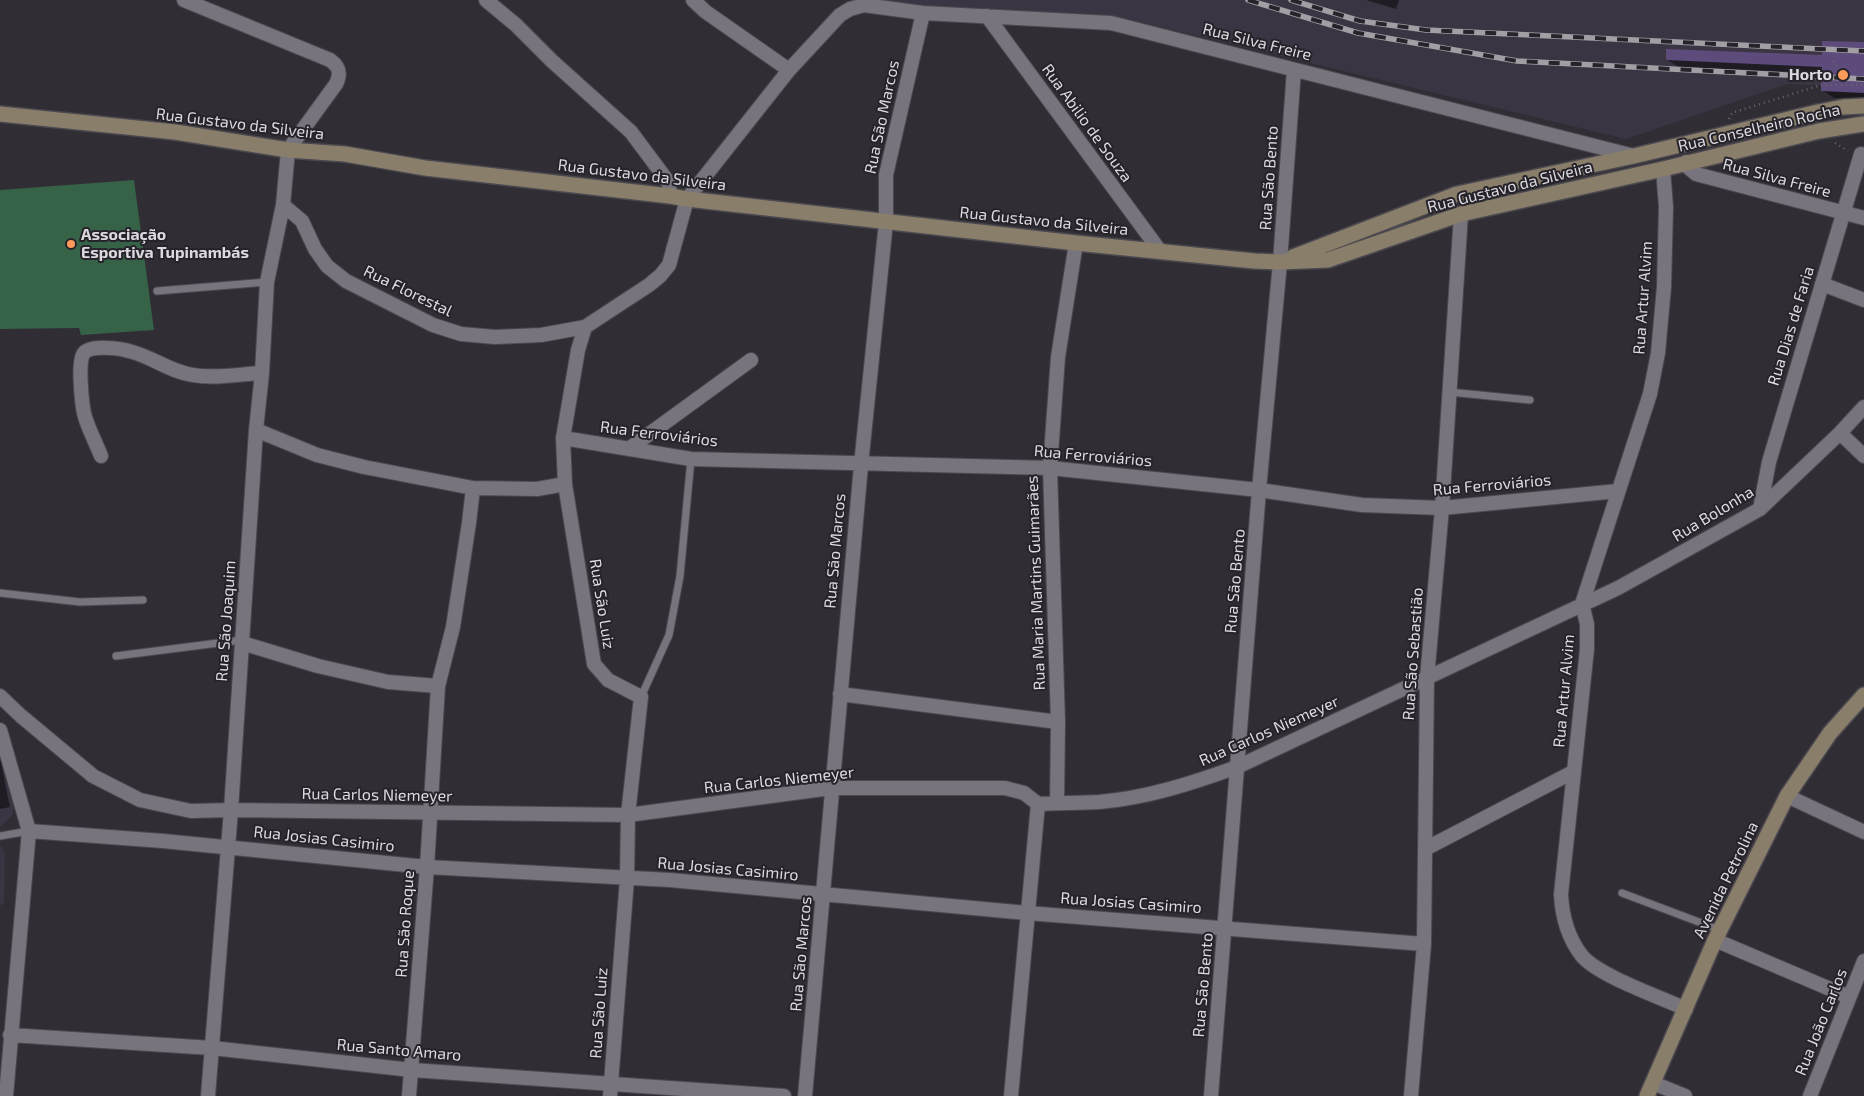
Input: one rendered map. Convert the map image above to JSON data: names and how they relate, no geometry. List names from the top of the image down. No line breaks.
{"streets":{"main road":["Rua Gustavo da Silveira","Rua Conselheiro Rocha","Avenida Petrolina"],"street":["Rua Silva Freire","Rua São Marcos","Rua Abilio de Souza","Rua São Bento","Rua Florestal","Rua Artur Alvim","Rua Dias de Faria","Rua Ferroviários","Rua Bolonha","Rua Maria Martins Guimarães","Rua São Luiz","Rua São Joaquim","Rua São Sebastião","Rua Carlos Niemeyer","Rua Josias Casimiro","Rua São Roque","Rua João Carlos","Rua Santo Amaro"]},"crossings":[["Rua Silva Freire","Rua São Marcos"],["Rua Silva Freire","Rua Abilio de Souza"],["Rua Silva Freire","Rua Gustavo da Silveira"],["Rua Silva Freire","Rua Conselheiro Rocha"],["Rua Silva Freire","Rua São Bento"],["Rua Silva Freire","Rua Dias de Faria"],["Rua São Marcos","Rua Gustavo da Silveira"],["Rua São Marcos","Rua Ferroviários"],["Rua São Marcos","Rua Carlos Niemeyer"],["Rua São Marcos","Rua Josias Casimiro"],["Rua Abilio de Souza","Rua Gustavo da Silveira"],["Rua Gustavo da Silveira","Rua Conselheiro Rocha"],["Rua Gustavo da Silveira","Rua São Bento"],["Rua Gustavo da Silveira","Rua Artur Alvim"],["Rua Gustavo da Silveira","Rua Maria Martins Guimarães"],["Rua Gustavo da Silveira","Rua São Joaquim"],["Rua Gustavo da Silveira","Rua São Sebastião"],["Rua Conselheiro Rocha","Rua Artur Alvim"],["Rua São Bento","Rua Ferroviários"],["Rua São Bento","Rua Carlos Niemeyer"],["Rua São Bento","Rua Josias Casimiro"],["Rua Florestal","Rua São Luiz"],["Rua Florestal","Rua São Joaquim"],["Rua Artur Alvim","Rua Ferroviários"],["Rua Artur Alvim","Rua Bolonha"],["Rua Artur Alvim","Rua Carlos Niemeyer"],["Rua Artur Alvim","Avenida Petrolina"],["Rua Dias de Faria","Rua Bolonha"],["Rua Ferroviários","Rua Maria Martins Guimarães"],["Rua Ferroviários","Rua São Luiz"],["Rua Ferroviários","Rua São Sebastião"],["Rua Bolonha","Rua Carlos Niemeyer"],["Rua Maria Martins Guimarães","Rua Carlos Niemeyer"],["Rua São Luiz","Rua Carlos Niemeyer"],["Rua São Luiz","Rua Josias Casimiro"],["Rua São Luiz","Rua Santo Amaro"],["Rua São Joaquim","Rua Carlos Niemeyer"],["Rua São Joaquim","Rua Josias Casimiro"],["Rua São Joaquim","Rua Santo Amaro"],["Rua São Sebastião","Rua Carlos Niemeyer"],["Rua São Sebastião","Rua Josias Casimiro"],["Rua Carlos Niemeyer","Rua São Roque"],["Rua Josias Casimiro","Rua São Roque"],["Rua São Roque","Rua Santo Amaro"]],"places":["Horto","Associação Esportiva Tupinambás"]}
